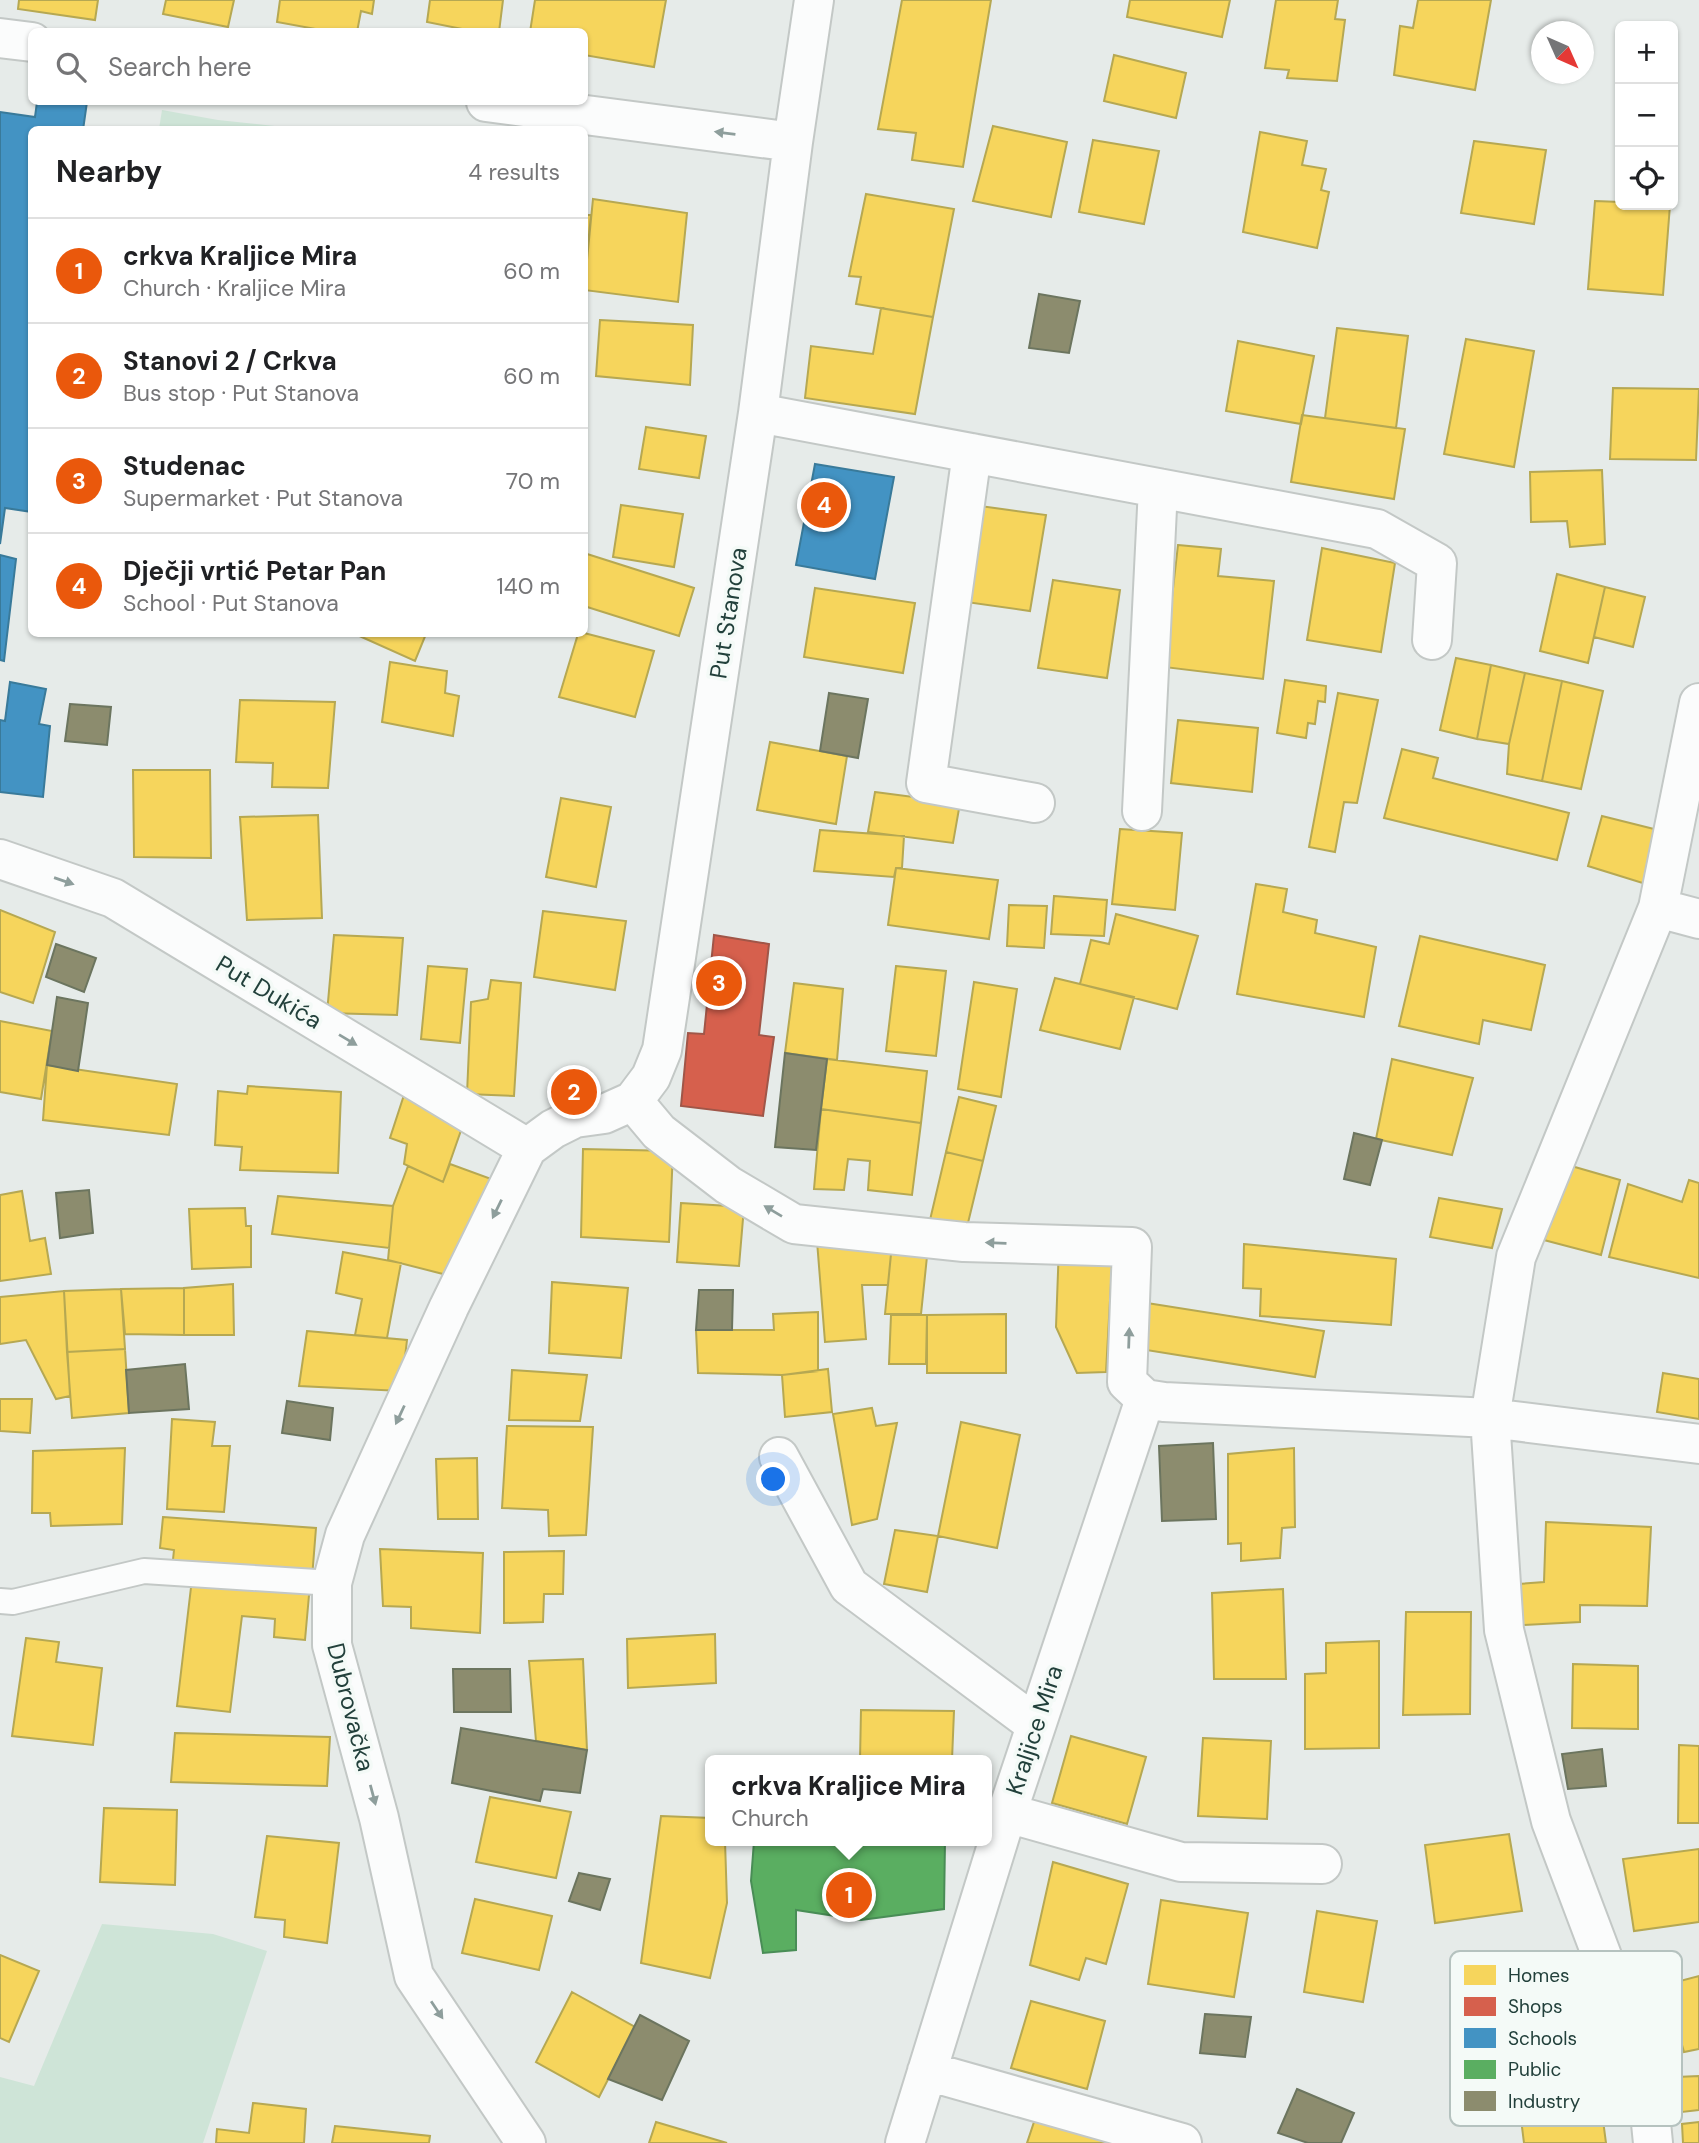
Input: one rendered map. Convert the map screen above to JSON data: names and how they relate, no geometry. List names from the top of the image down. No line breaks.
{"streets":{"street":["Put Stanova","Put Dukića","Dubrovačka","Kraljice Mira"]},"crossings":[["Put Dukića","Dubrovačka"]],"one_way":["Put Dukića","Dubrovačka"],"legend":["Homes","Shops","Schools","Public","Industry"],"north":"bottom right","page":{"map_buttons":["+","−"],"search":"Search here","heading":["Nearby","4 results"],"list":[{"mark":"1","name":"crkva Kraljice Mira","note":"Church · Kraljice Mira","value":"60 m"},{"mark":"2","name":"Stanovi 2 / Crkva","note":"Bus stop · Put Stanova","value":"60 m"},{"mark":"3","name":"Studenac","note":"Supermarket · Put Stanova","value":"70 m"},{"mark":"4","name":"Dječji vrtić Petar Pan","note":"School · Put Stanova","value":"140 m"}],"pins":["4","3","2","1"],"popup":["crkva Kraljice Mira","Church"]}}
